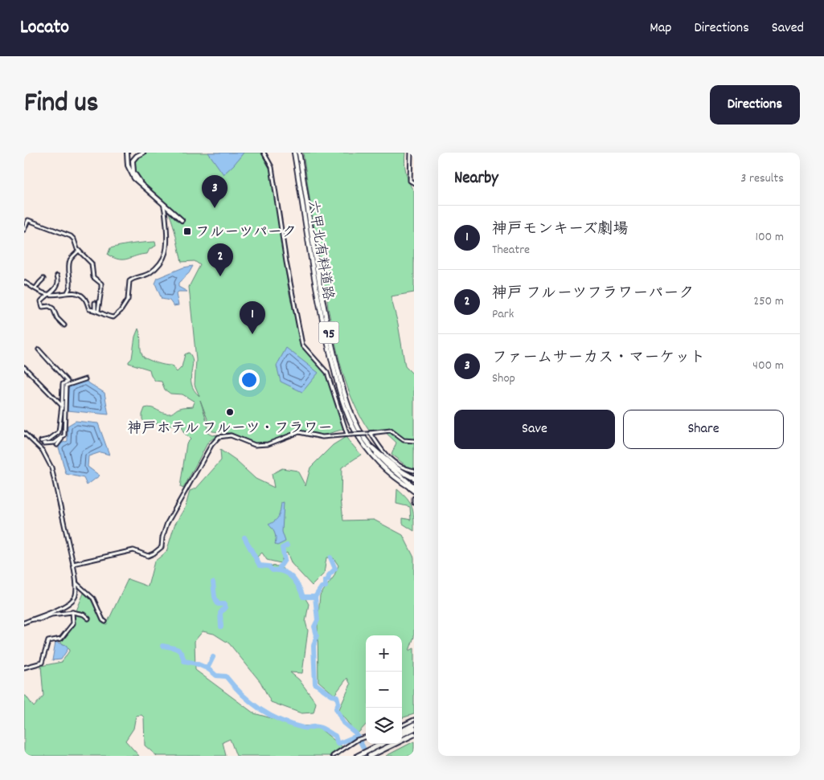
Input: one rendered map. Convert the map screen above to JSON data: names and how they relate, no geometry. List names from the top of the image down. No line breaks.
{"streets":{"main road":["六甲北有料道路","95"]},"places":{"transit":["フルーツパーク"],"other":["神戸ホテル フルーツ・フラワー"]},"page":{"header":"Locato","nav":["Map","Directions","Saved"],"title":"Find us","buttons":["Directions",["Save","Share"]],"heading":["Nearby","3 results"],"pins":["3","2","1"],"list":[{"mark":"1","name":"神戸モンキーズ劇場","note":"Theatre","value":"100 m"},{"mark":"2","name":"神戸 フルーツフラワーパーク","note":"Park","value":"250 m"},{"mark":"3","name":"ファームサーカス・マーケット","note":"Shop","value":"400 m"}],"map_buttons":["+","−"]}}
